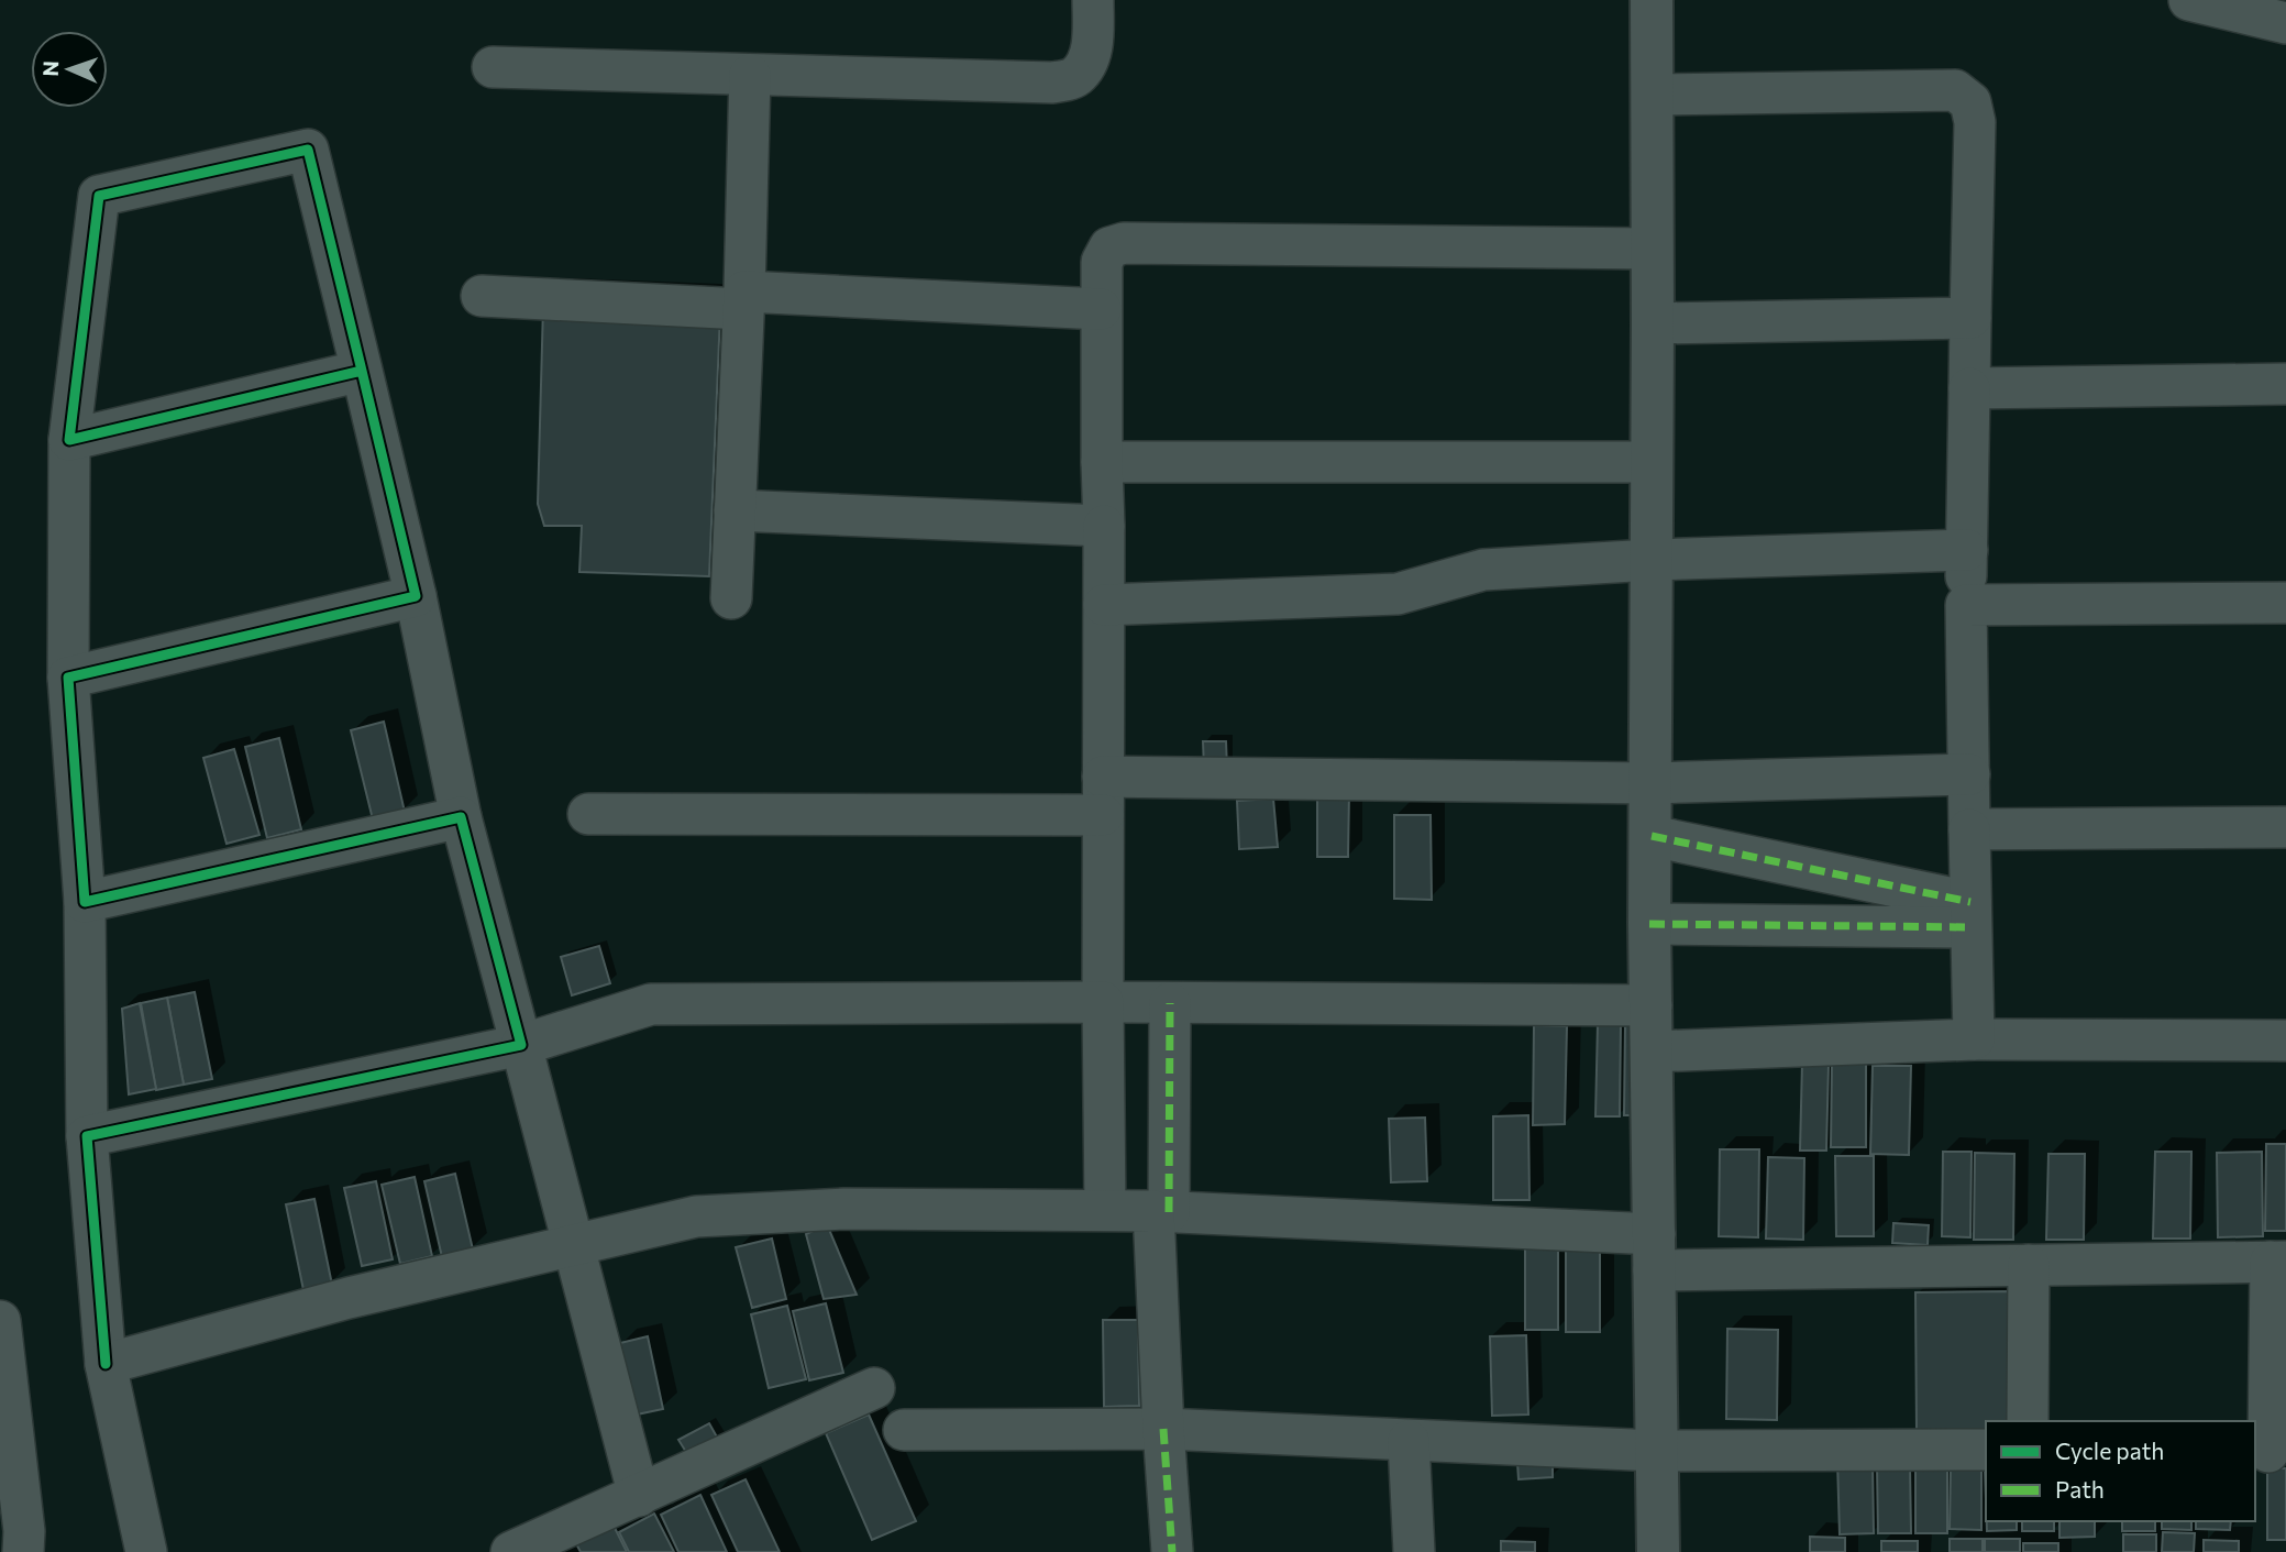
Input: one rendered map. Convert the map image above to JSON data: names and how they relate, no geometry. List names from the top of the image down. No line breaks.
{"legend":["Cycle path","Path"],"north":"left"}
